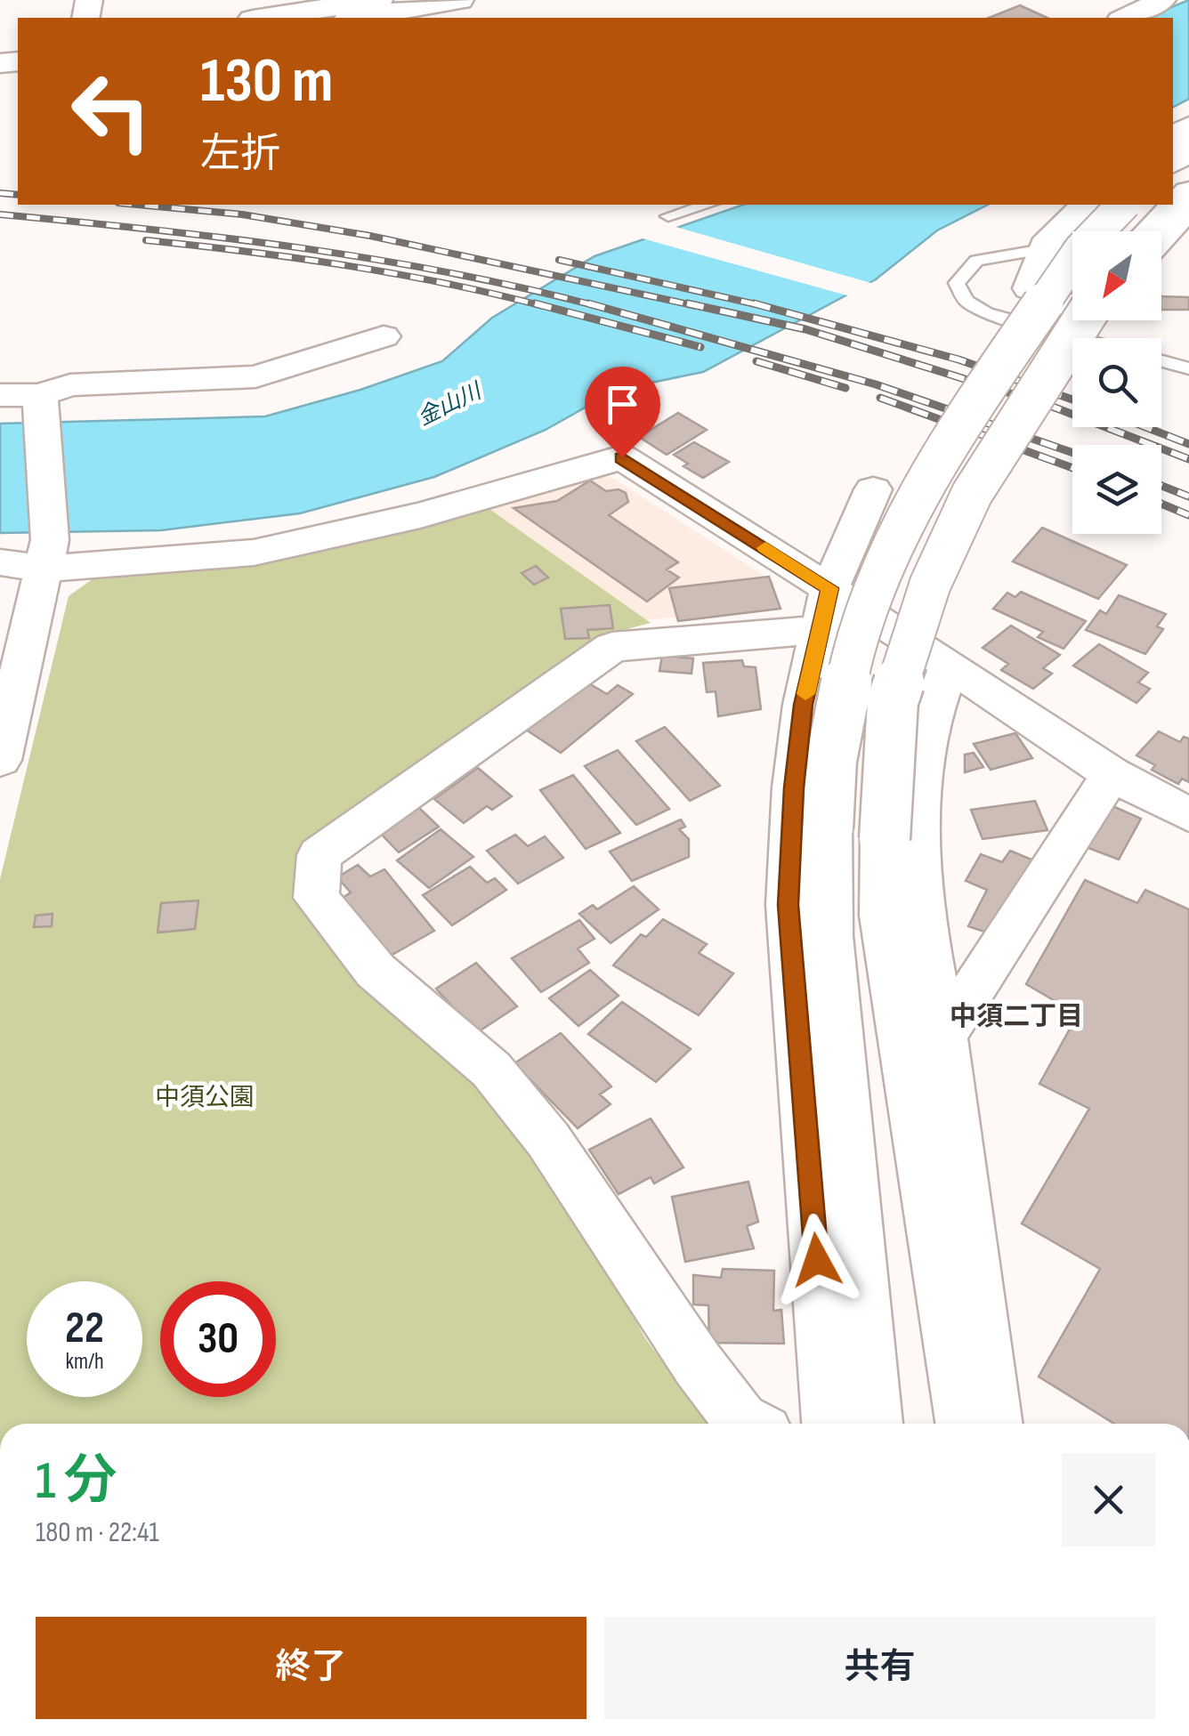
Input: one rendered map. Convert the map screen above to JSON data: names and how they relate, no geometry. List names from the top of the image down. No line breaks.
{"districts":["中須二丁目"],"water":["金山川"],"parks":["中須公園"],"north":"bottom left","page":{"turn":["130 m","左折"],"speed":"22 km/h","limit":"30","heading":["1 分","180 m · 22:41"],"buttons":["終了","共有"]}}
